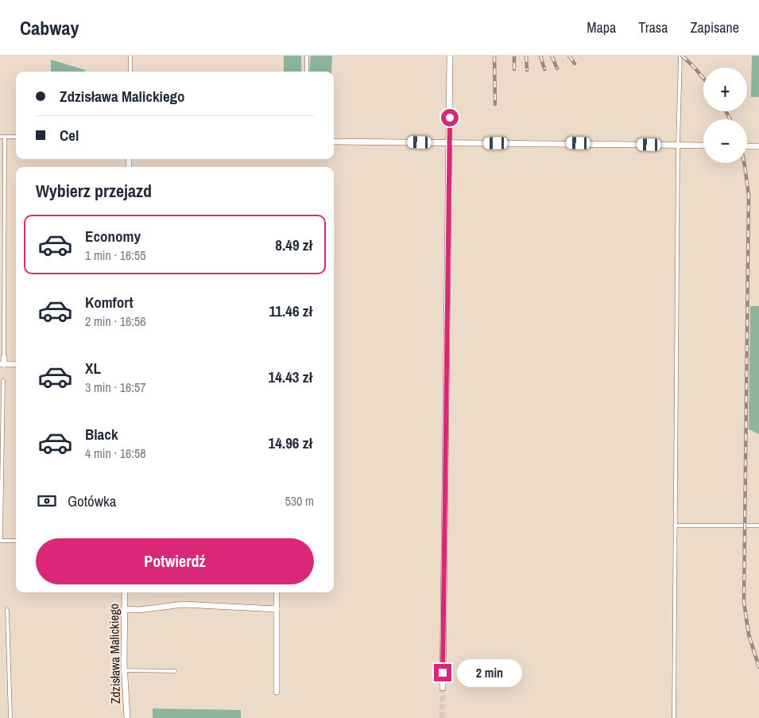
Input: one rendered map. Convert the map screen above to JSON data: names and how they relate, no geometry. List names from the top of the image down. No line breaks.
{"streets":{"street":["Zdzisława Malickiego"]},"page":{"header":"Cabway","nav":["Mapa","Trasa","Zapisane"],"map_buttons":["+","−"],"banner":["Zdzisława Malickiego","Cel"],"heading":"Wybierz przejazd","list":[{"name":"Economy","note":"1 min · 16:55","value":"8.49 zł"},{"name":"Komfort","note":"2 min · 16:56","value":"11.46 zł"},{"name":"XL","note":"3 min · 16:57","value":"14.43 zł"},{"name":"Black","note":"4 min · 16:58","value":"14.96 zł"}],"pay":["Gotówka","530 m"],"buttons":"Potwierdź","bubble":"2 min"}}
